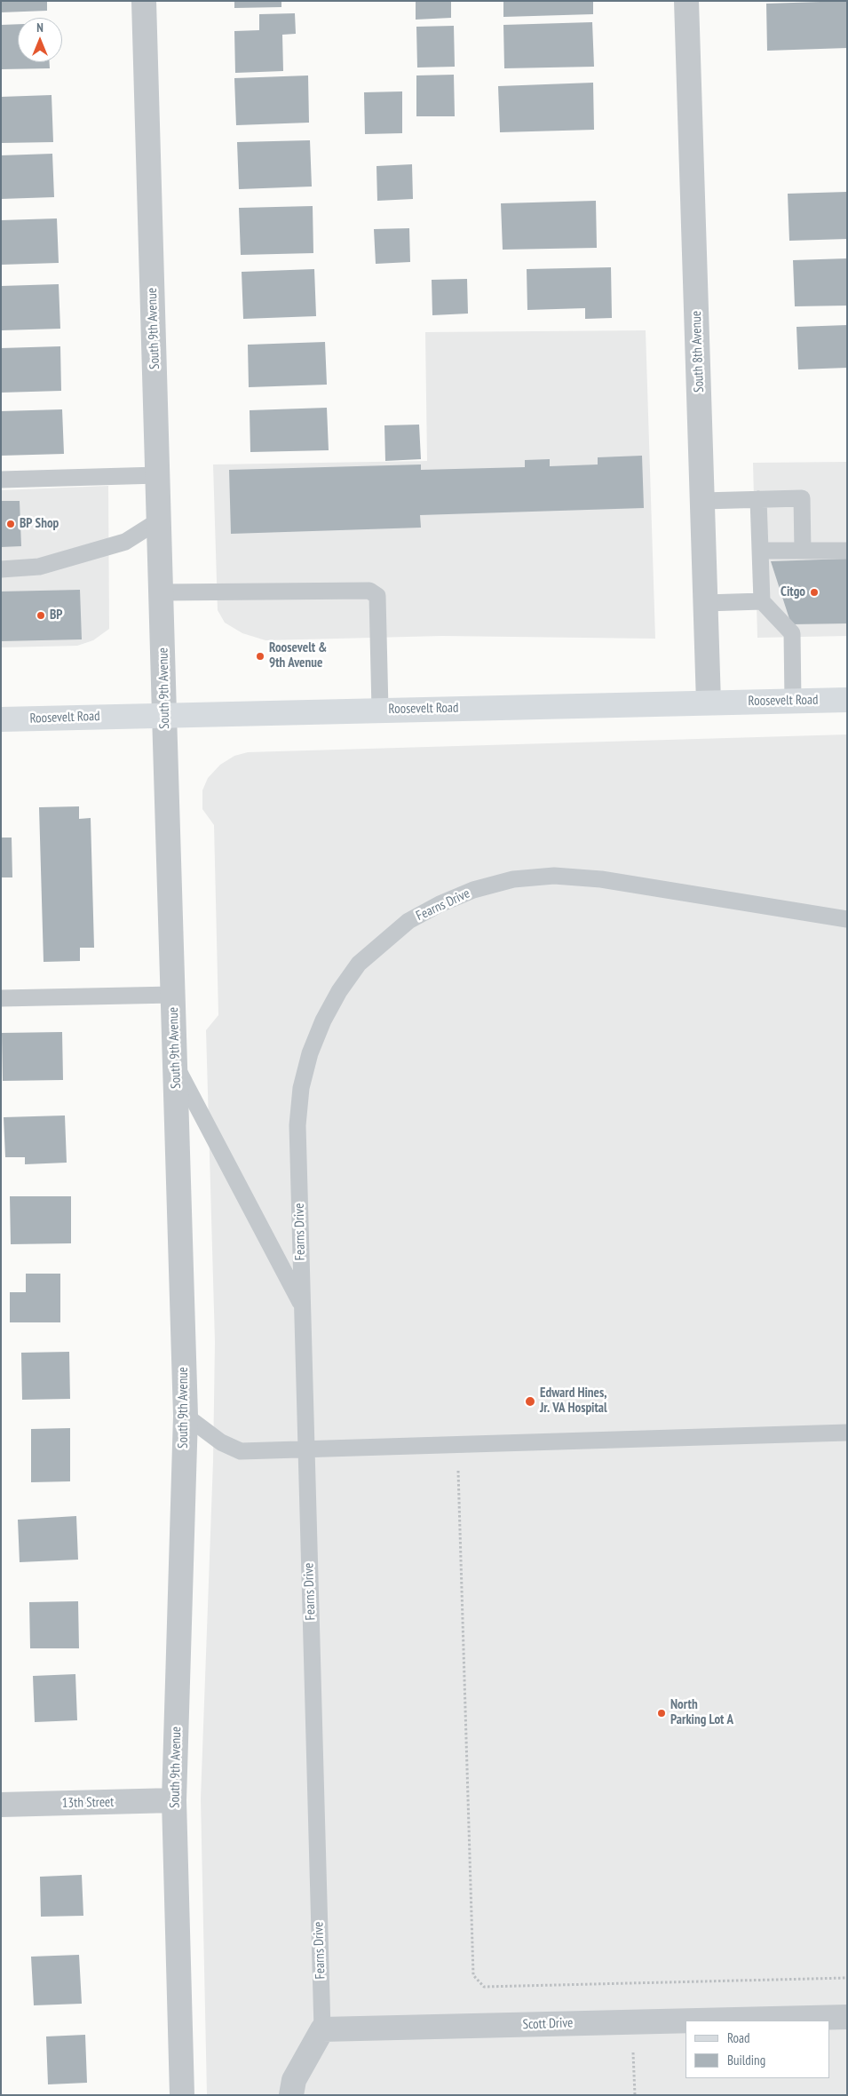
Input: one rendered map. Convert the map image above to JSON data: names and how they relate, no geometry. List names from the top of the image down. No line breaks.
{"streets":{"main road":["Roosevelt Road"],"street":["South 9th Avenue","South 8th Avenue","13th Street","Scott Drive"],"lane":["Fearns Drive"]},"crossings":[["South 9th Avenue","Roosevelt Road"],["South 9th Avenue","13th Street"],["South 8th Avenue","Roosevelt Road"],["Fearns Drive","Scott Drive"]],"places":["BP Shop","Citgo","BP","Roosevelt & 9th Avenue","Edward Hines, Jr. VA Hospital","North Parking Lot A"],"legend":["Road","Building"],"north":"top"}
